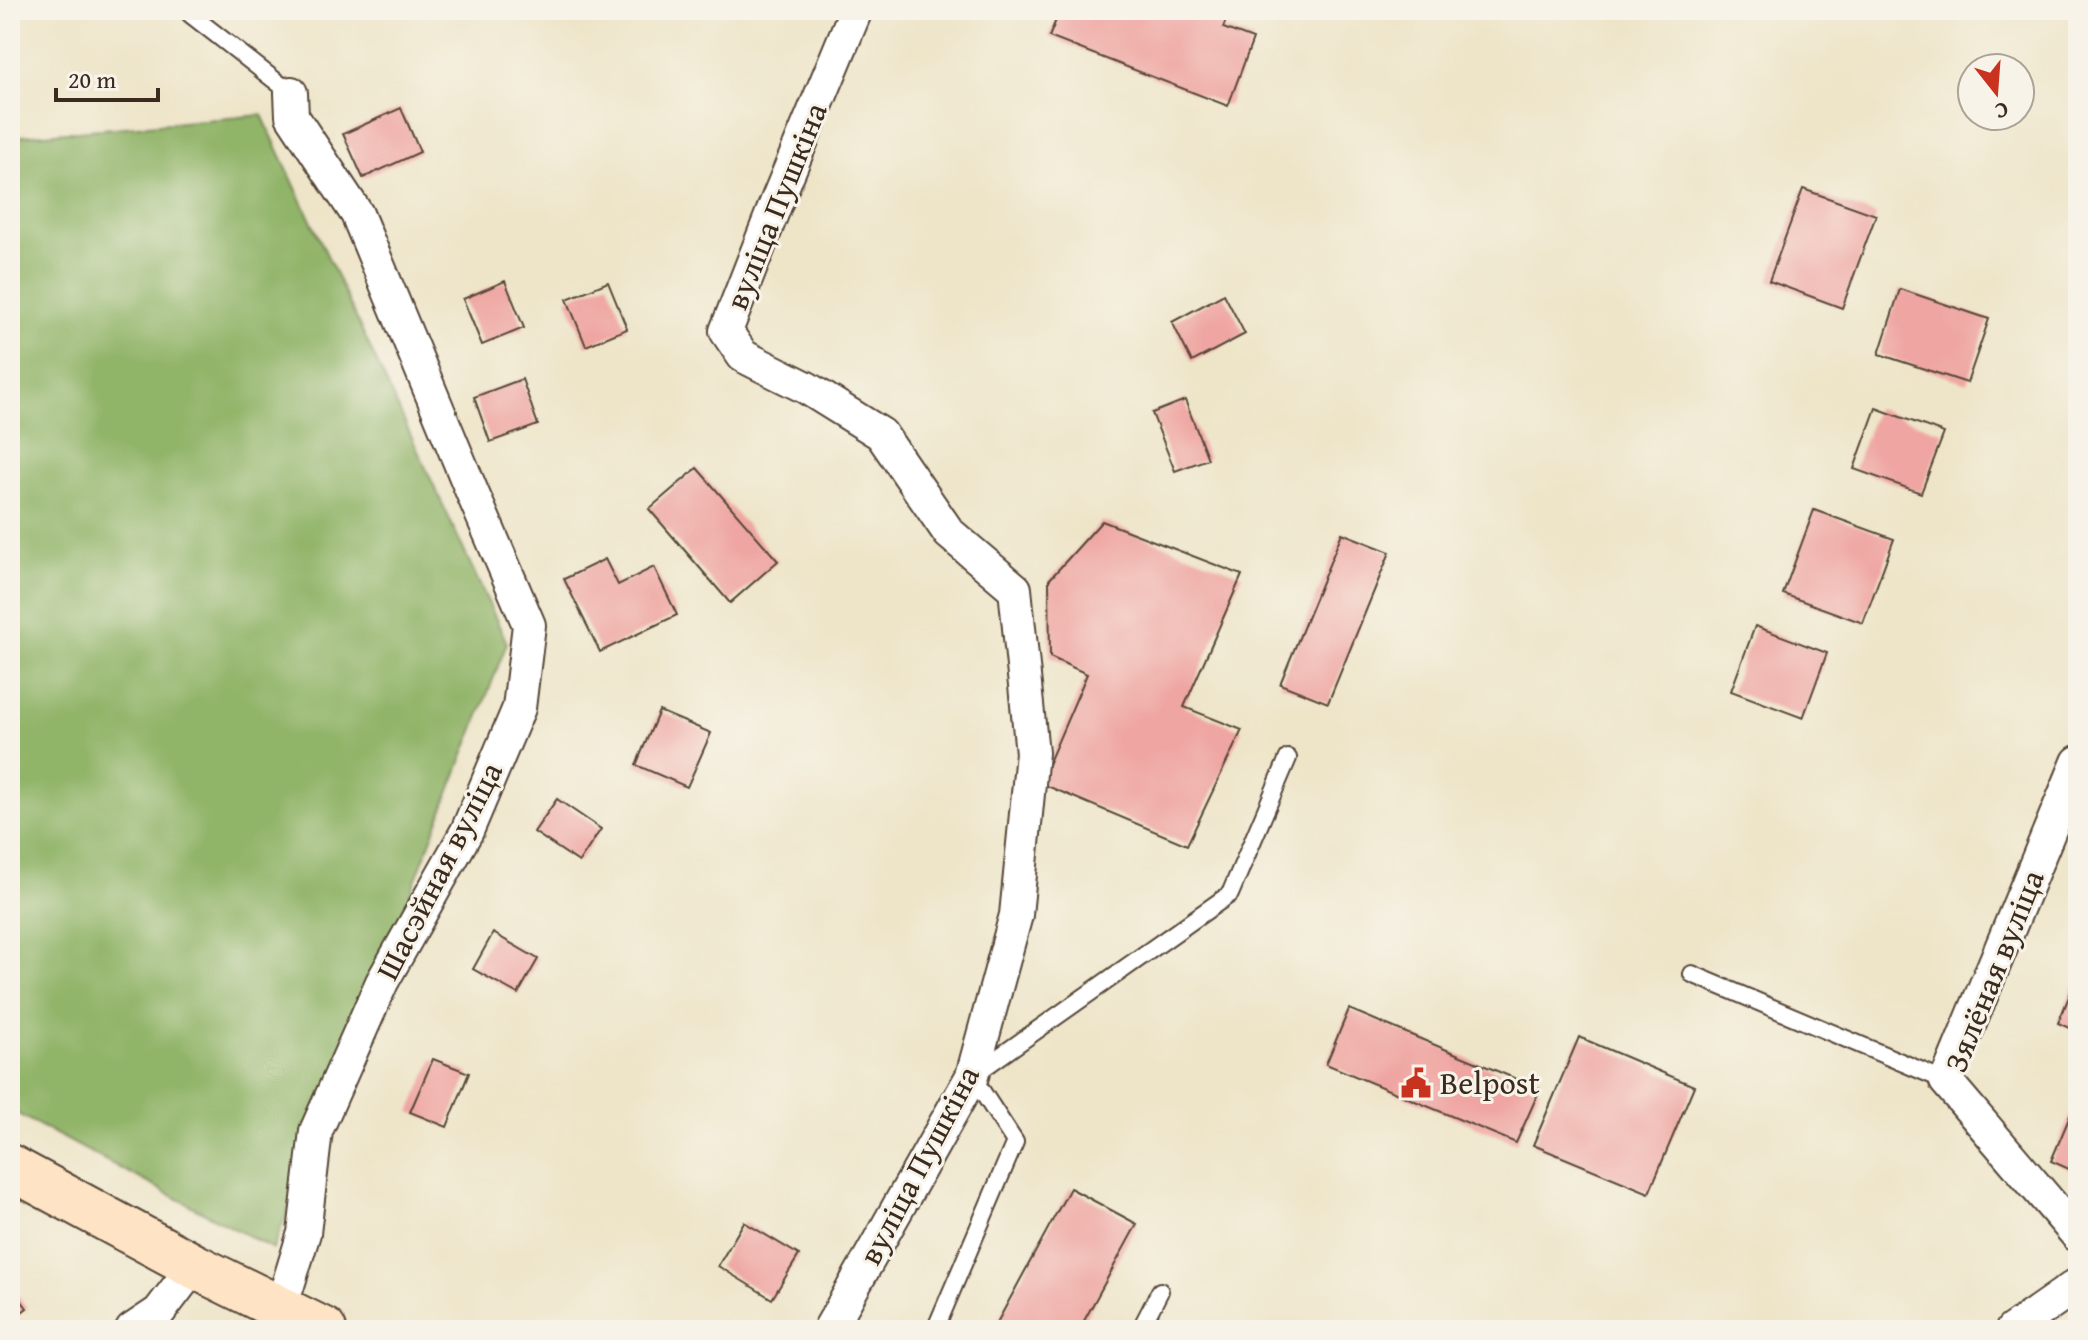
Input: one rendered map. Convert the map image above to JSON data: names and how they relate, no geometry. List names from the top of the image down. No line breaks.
{"streets":{"street":["вуліца Пушкіна","Шасэйная вуліца","Зялёная вуліца"]},"places":{"public building":["Belpost"]},"scale_bar":"20 m","north":"bottom"}
